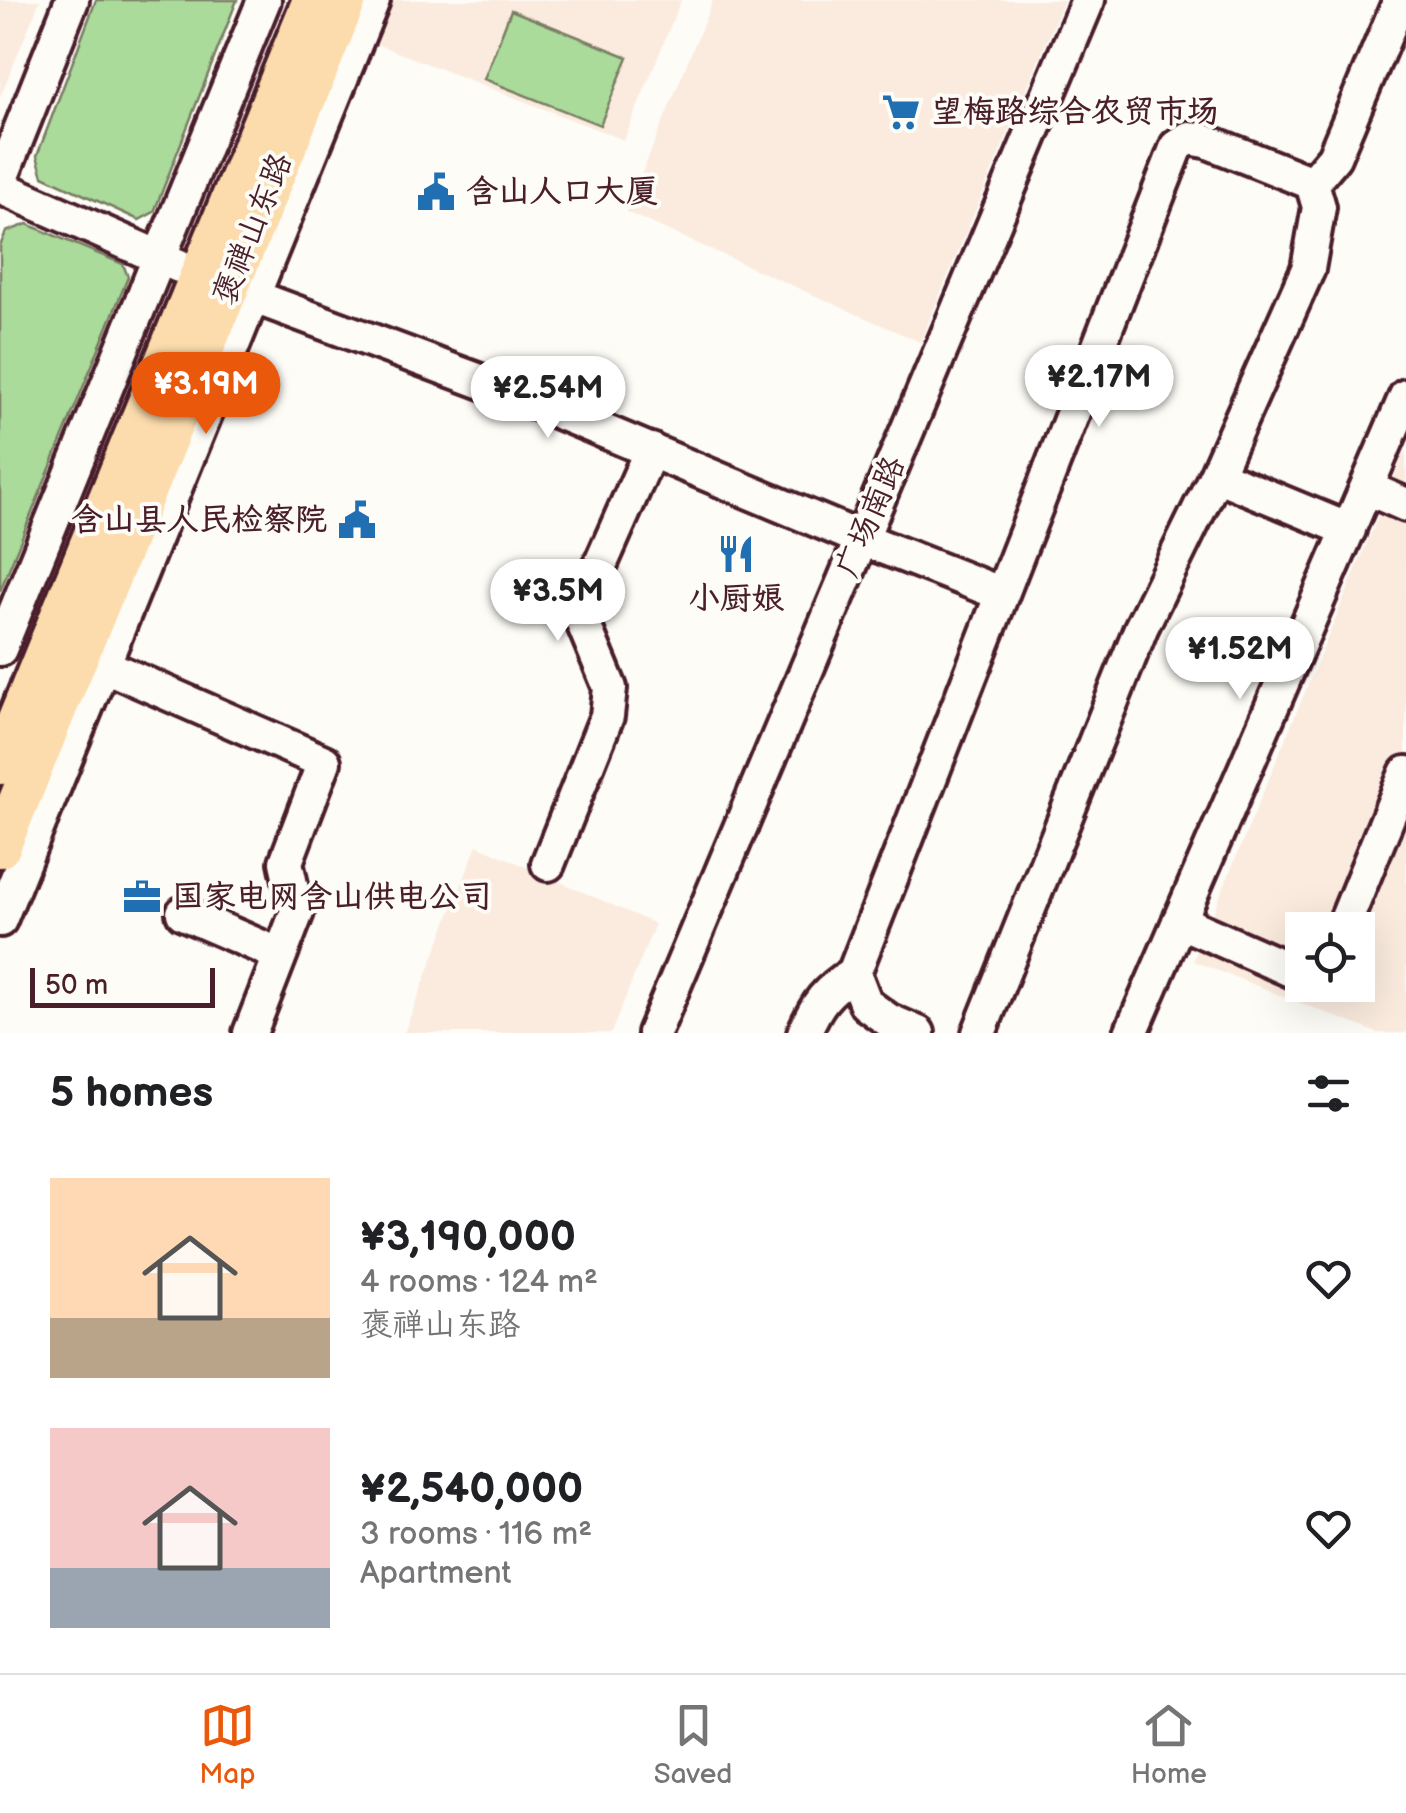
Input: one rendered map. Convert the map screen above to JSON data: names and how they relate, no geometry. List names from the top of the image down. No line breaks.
{"streets":{"main road":["褒禅山东路"],"street":["广场南路"]},"places":{"supermarket":["望梅路综合农贸市场"],"public building":["含山人口大厦","含山县人民检察院"],"restaurant":["小厨娘"],"office":["国家电网含山供电公司"]},"scale_bar":"50 m","page":{"price":["¥2.17M","¥3.19M","¥2.54M","¥3.5M","¥1.52M"],"scale":"50 m","heading":"5 homes","list":[{"name":"¥3,190,000","note":"4 rooms · 124 m² · 褒禅山东路"},{"name":"¥2,540,000","note":"3 rooms · 116 m² · Apartment"}],"tabs":["Map","Saved","Home"]}}
